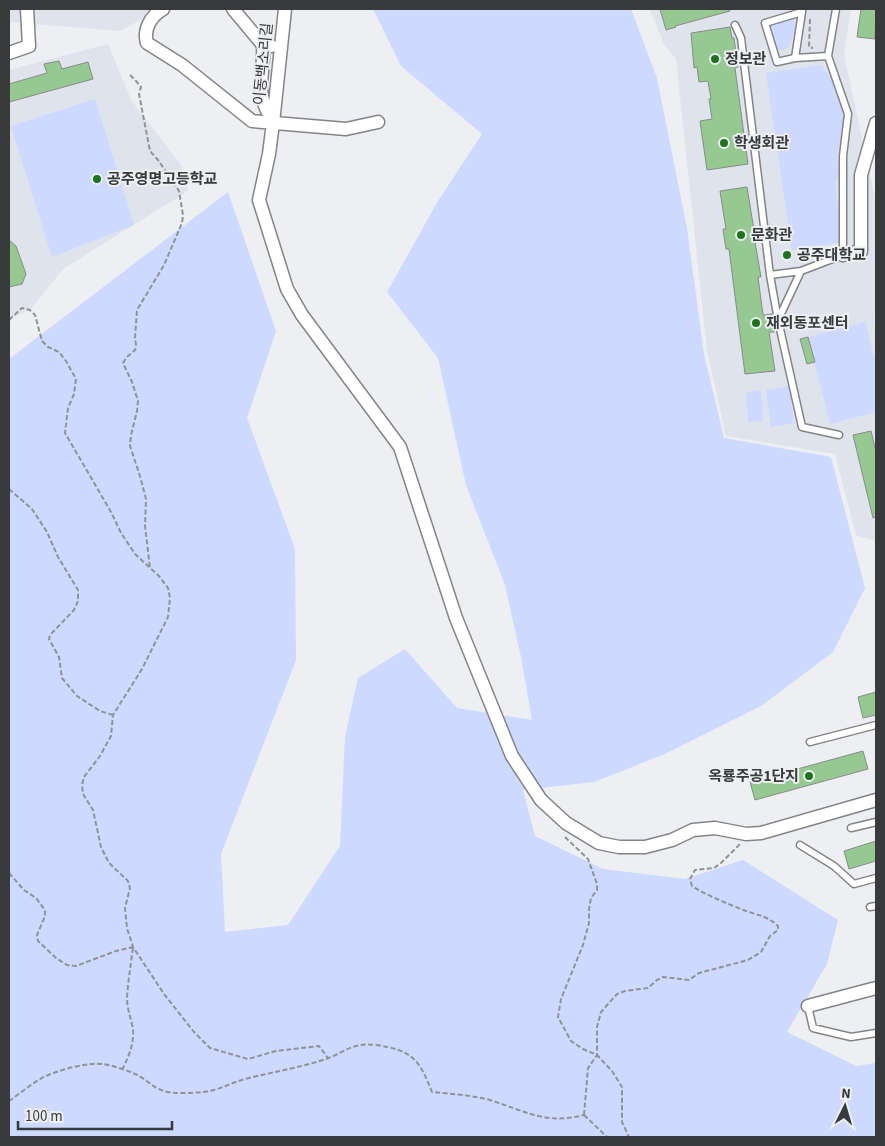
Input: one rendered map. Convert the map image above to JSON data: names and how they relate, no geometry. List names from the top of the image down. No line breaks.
{"streets":{"street":["이동백소리길"]},"places":["정보관","학생회관","공주영명고등학교","문화관","공주대학교","재외동포센터","옥룡주공1단지"],"scale_bar":"100 m","north":"top"}
